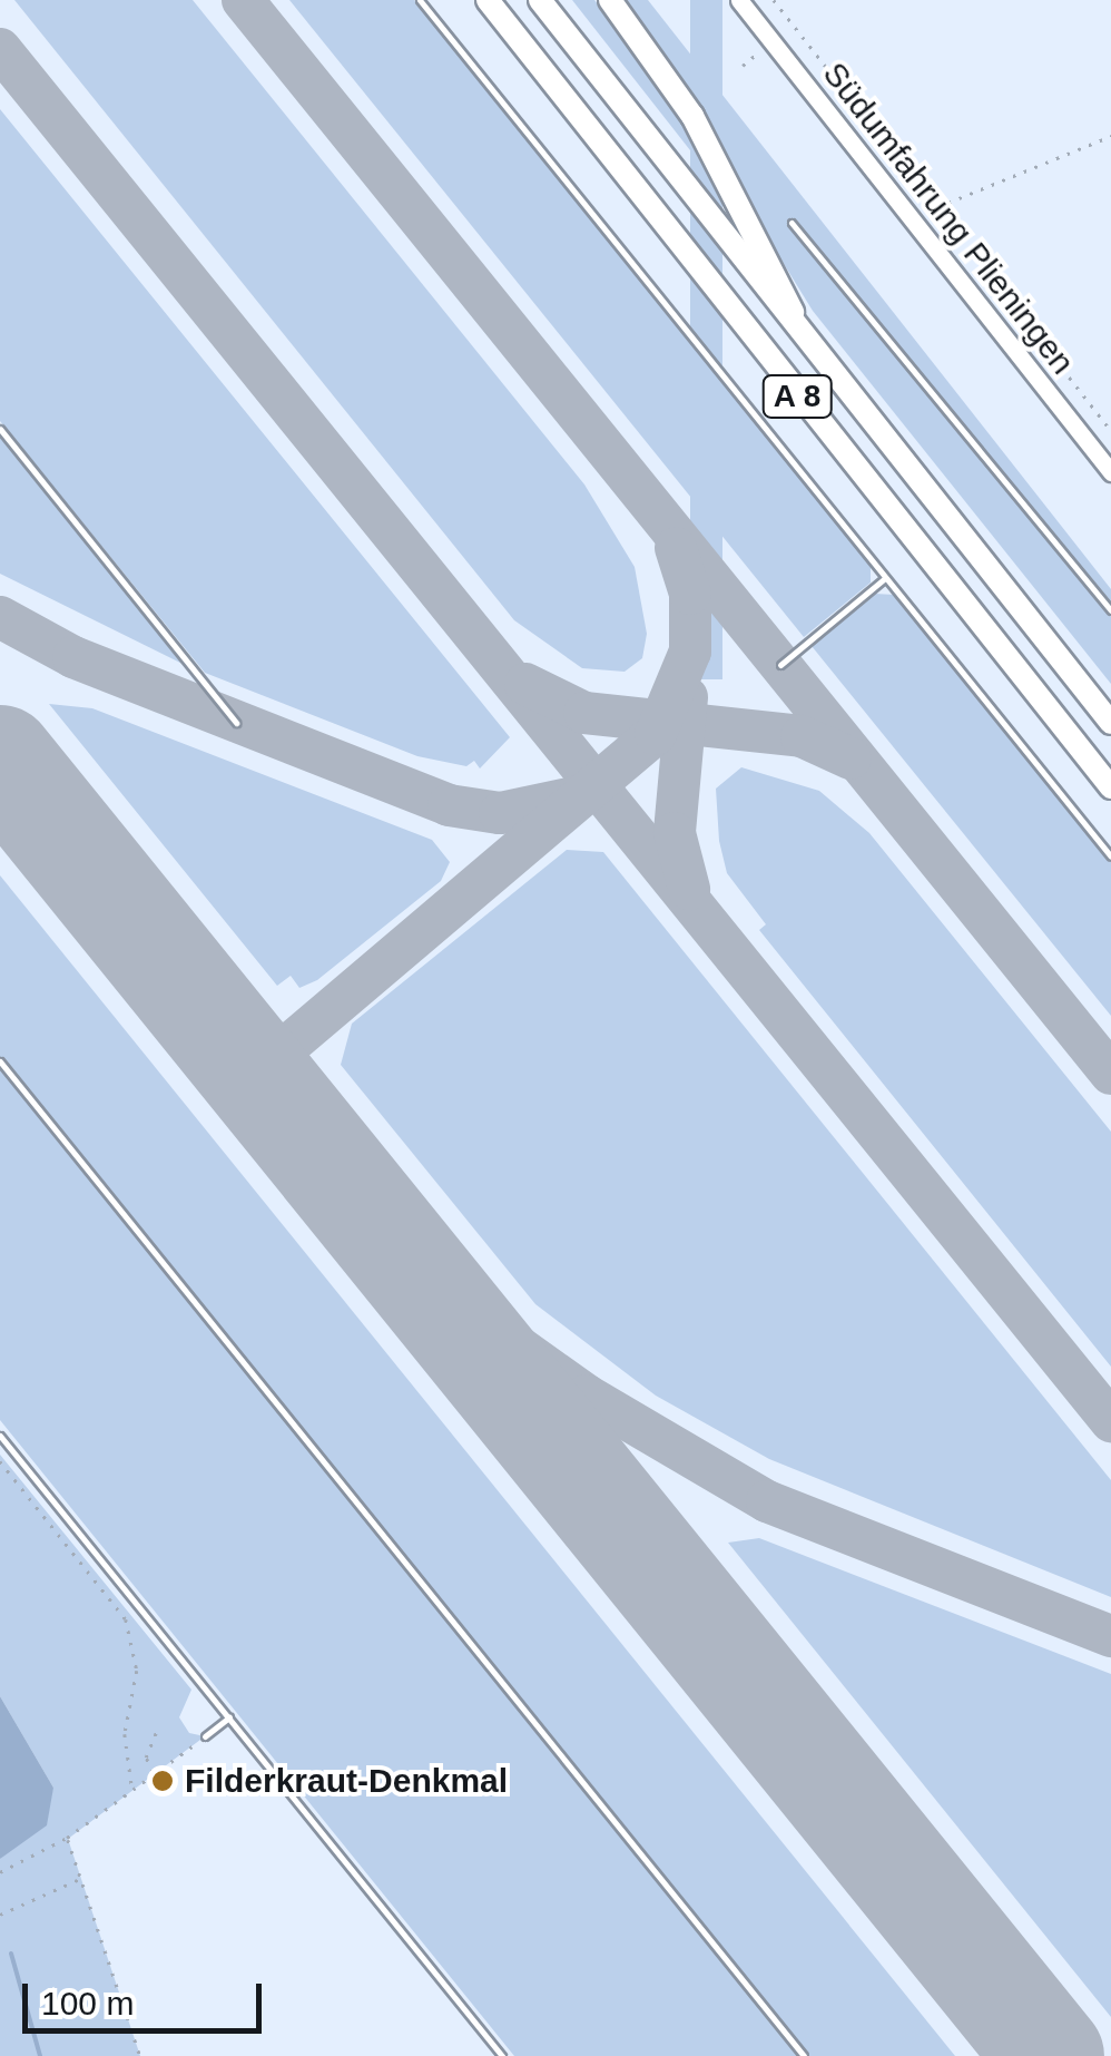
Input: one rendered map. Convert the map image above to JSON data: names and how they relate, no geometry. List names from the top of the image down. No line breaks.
{"streets":{"highway":["A 8"],"main road":["Südumfahrung Plieningen"]},"places":["Filderkraut-Denkmal"],"scale_bar":"100 m"}
